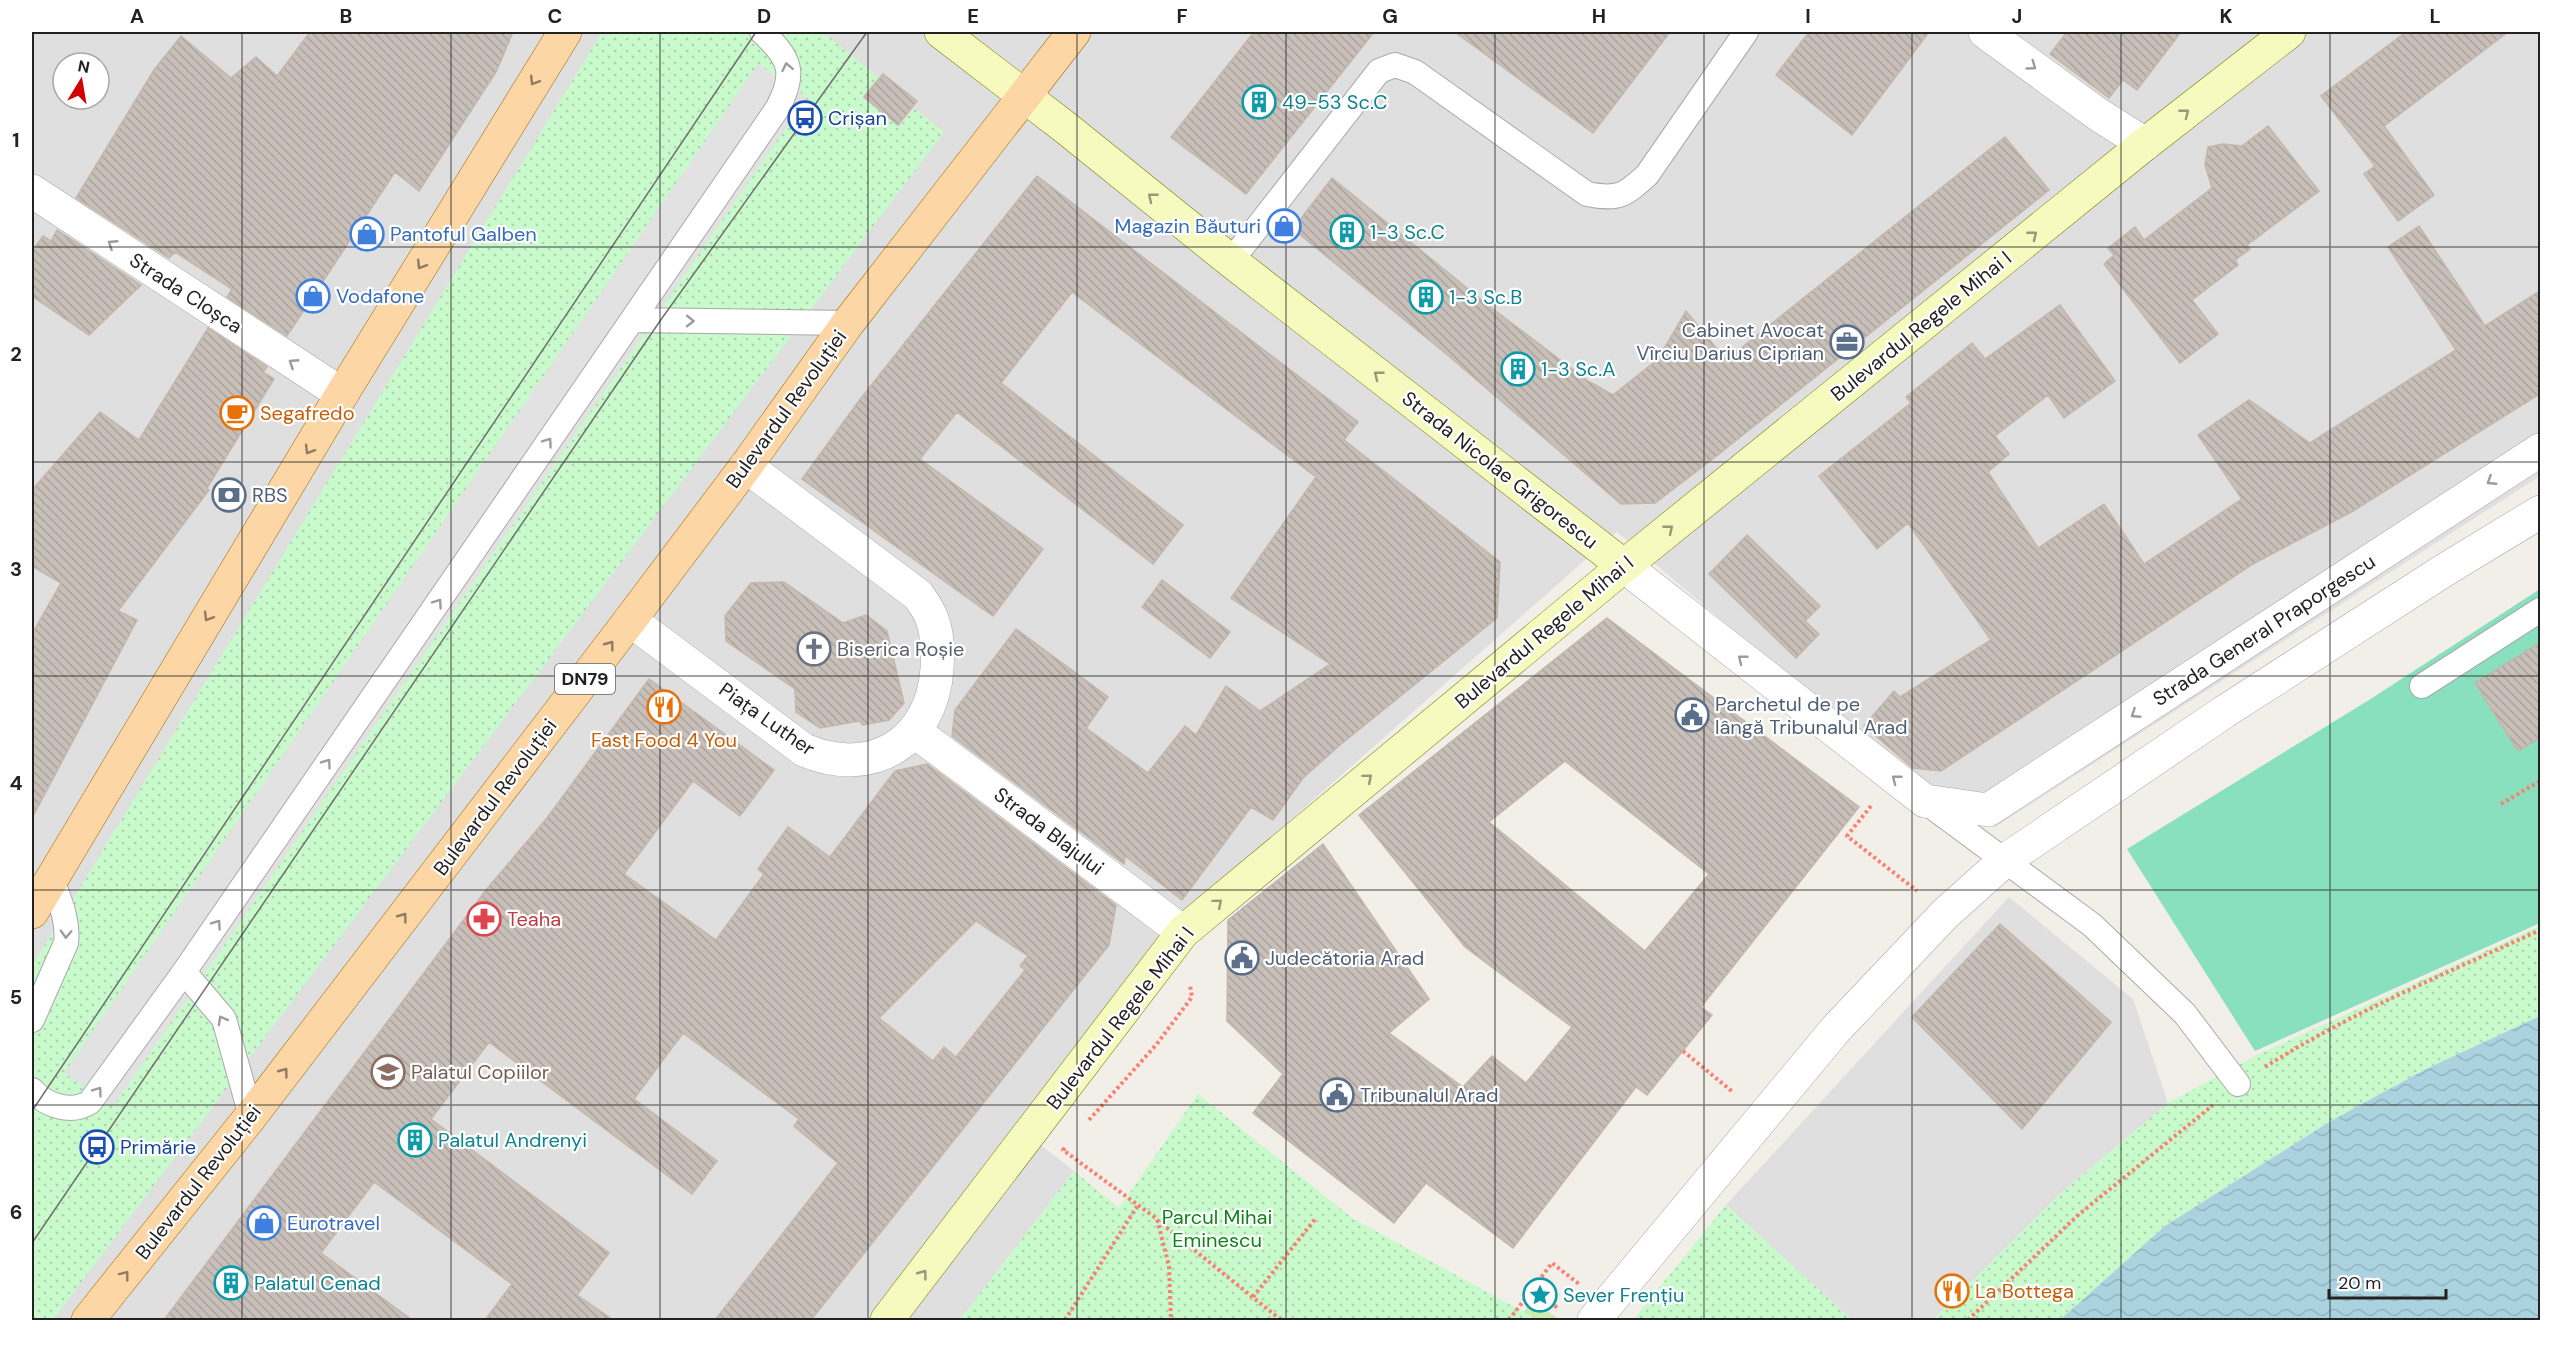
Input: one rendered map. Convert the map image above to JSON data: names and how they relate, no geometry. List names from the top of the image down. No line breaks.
{"streets":{"main road":["Bulevardul Regele Mihai I","Bulevardul Revoluției","Strada Nicolae Grigorescu","DN79"],"street":["Strada Cloșca","Strada General Praporgescu","Piața Luther","Strada Blajului"]},"crossings":[["Bulevardul Regele Mihai I","Strada Nicolae Grigorescu"],["Bulevardul Regele Mihai I","Strada Blajului"],["Bulevardul Revoluției","Strada Nicolae Grigorescu"],["Bulevardul Revoluției","Piața Luther"],["Strada Nicolae Grigorescu","Strada General Praporgescu"],["Piața Luther","Strada Blajului"]],"one_way":["Strada Cloșca","Bulevardul Regele Mihai I","Bulevardul Revoluției","Strada Nicolae Grigorescu"],"parks":["Parcul Mihai Eminescu"],"places":{"building":["49-53 Sc.C","1-3 Sc.C","1-3 Sc.B","1-3 Sc.A","Palatul Andrenyi","Palatul Cenad"],"bus stop":["Crișan","Primărie"],"shop":["Magazin Băuturi","Pantoful Galben","Vodafone","Eurotravel"],"office":["Cabinet Avocat Vîrciu Darius Ciprian"],"cafe":["Segafredo"],"bank":["RBS"],"church":["Biserica Roșie"],"restaurant":["Fast Food 4 You","La Bottega"],"public building":["Parchetul de pe lângă Tribunalul Arad","Judecătoria Arad","Tribunalul Arad"],"pharmacy":["Teaha"],"school or university":["Palatul Copiilor"],"place":["Sever Frențiu"]},"scale_bar":"20 m","north":"top","grid":{"columns":["A","B","C","D","E","F","G","H","I","J","K","L"],"rows":["1","2","3","4","5","6"]}}
